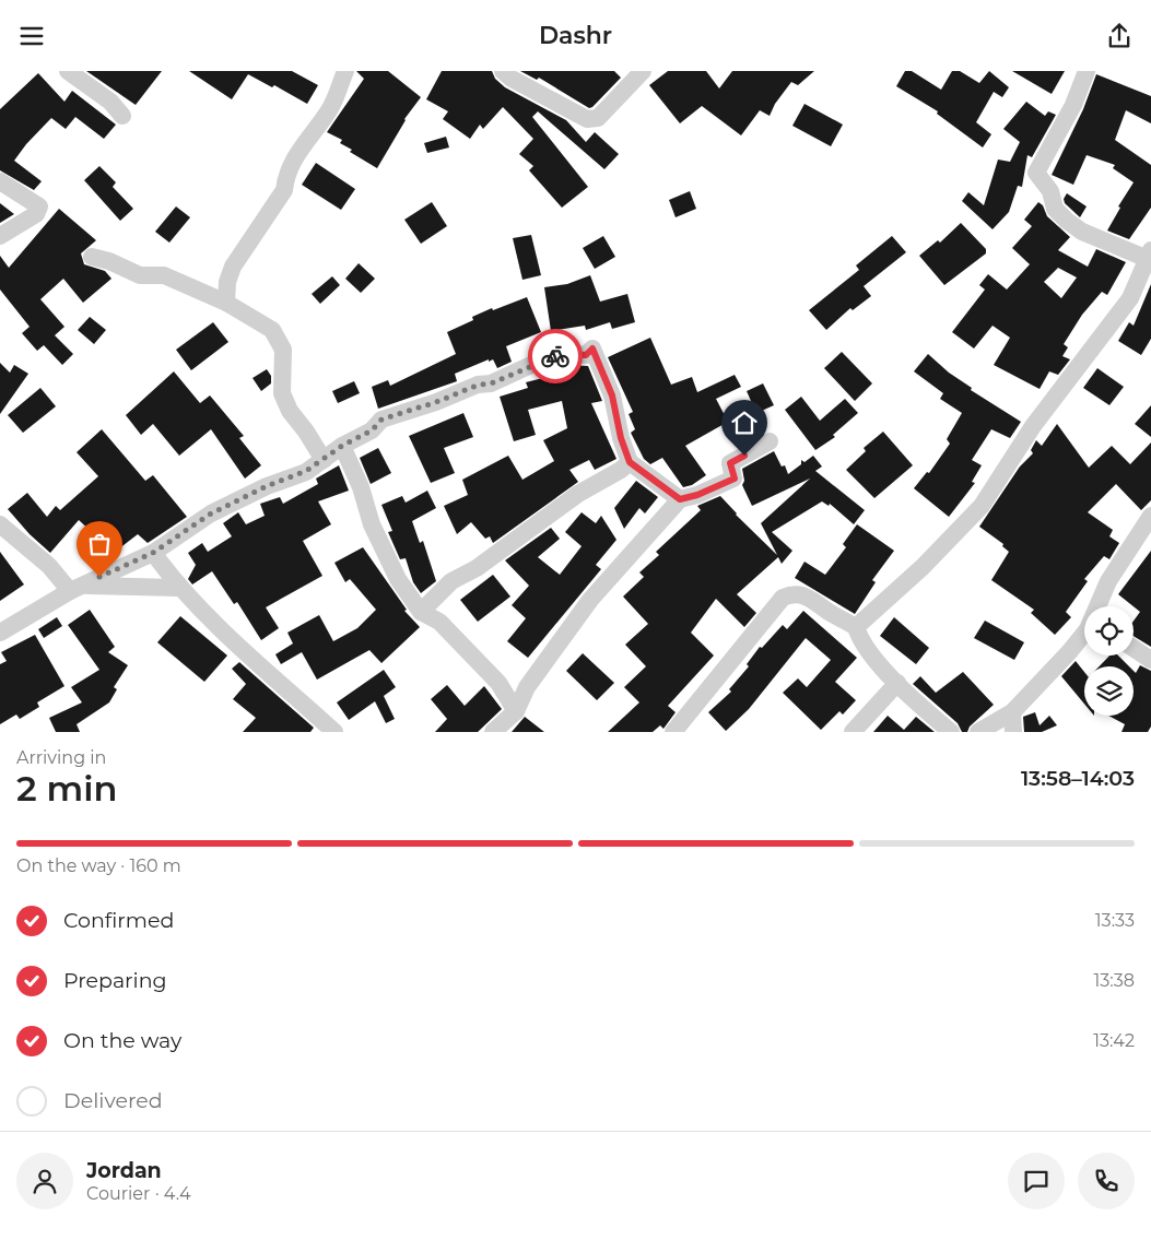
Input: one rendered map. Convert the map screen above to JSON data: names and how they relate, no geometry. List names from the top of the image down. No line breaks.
{"page":{"header":"Dashr","heading":["2 min","Arriving in","13:58–14:03"],"panel":["Jordan","Courier · 4.4"],"bar":"On the way · 160 m","list":[["Confirmed","13:33"],["Preparing","13:38"],["On the way","13:42"],"Delivered"]}}
